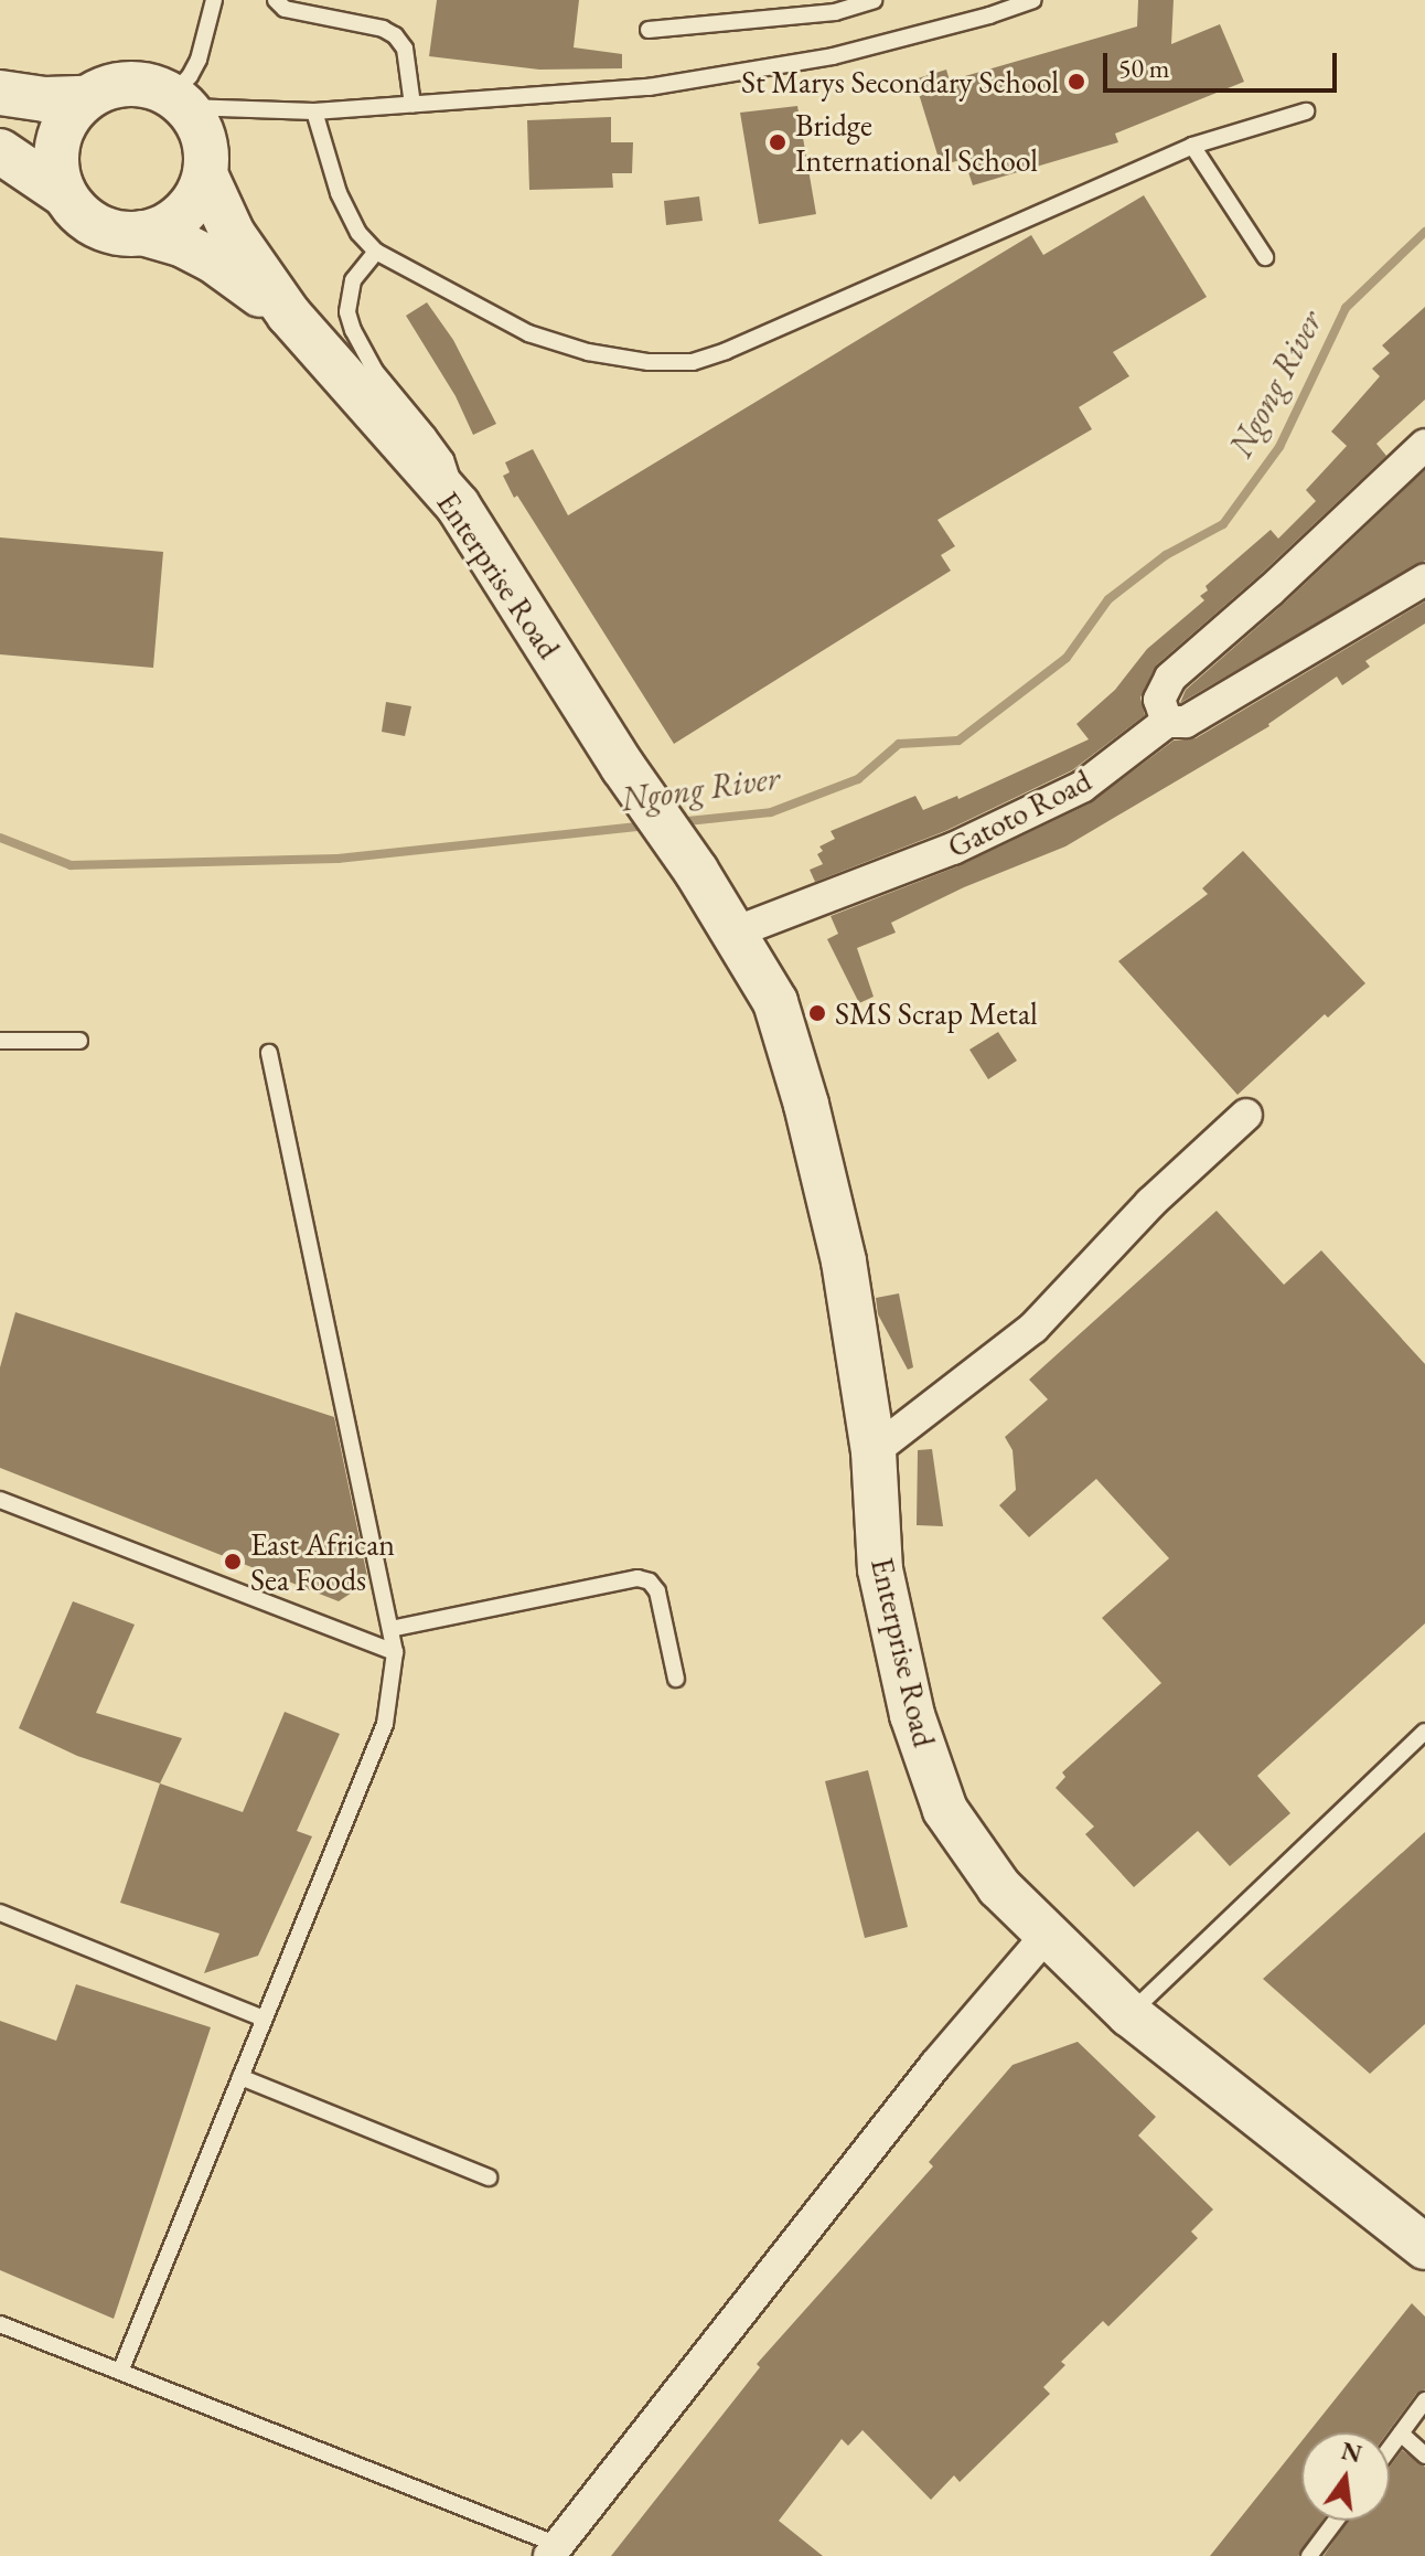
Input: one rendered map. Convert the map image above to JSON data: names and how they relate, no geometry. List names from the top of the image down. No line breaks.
{"streets":{"main road":["Enterprise Road"],"street":["Gatoto Road"]},"crossings":[["Enterprise Road","Gatoto Road"]],"water":["Ngong River"],"places":["St Marys Secondary School","Bridge International School","SMS Scrap Metal","East African Sea Foods"],"scale_bar":"50 m","north":"top"}
